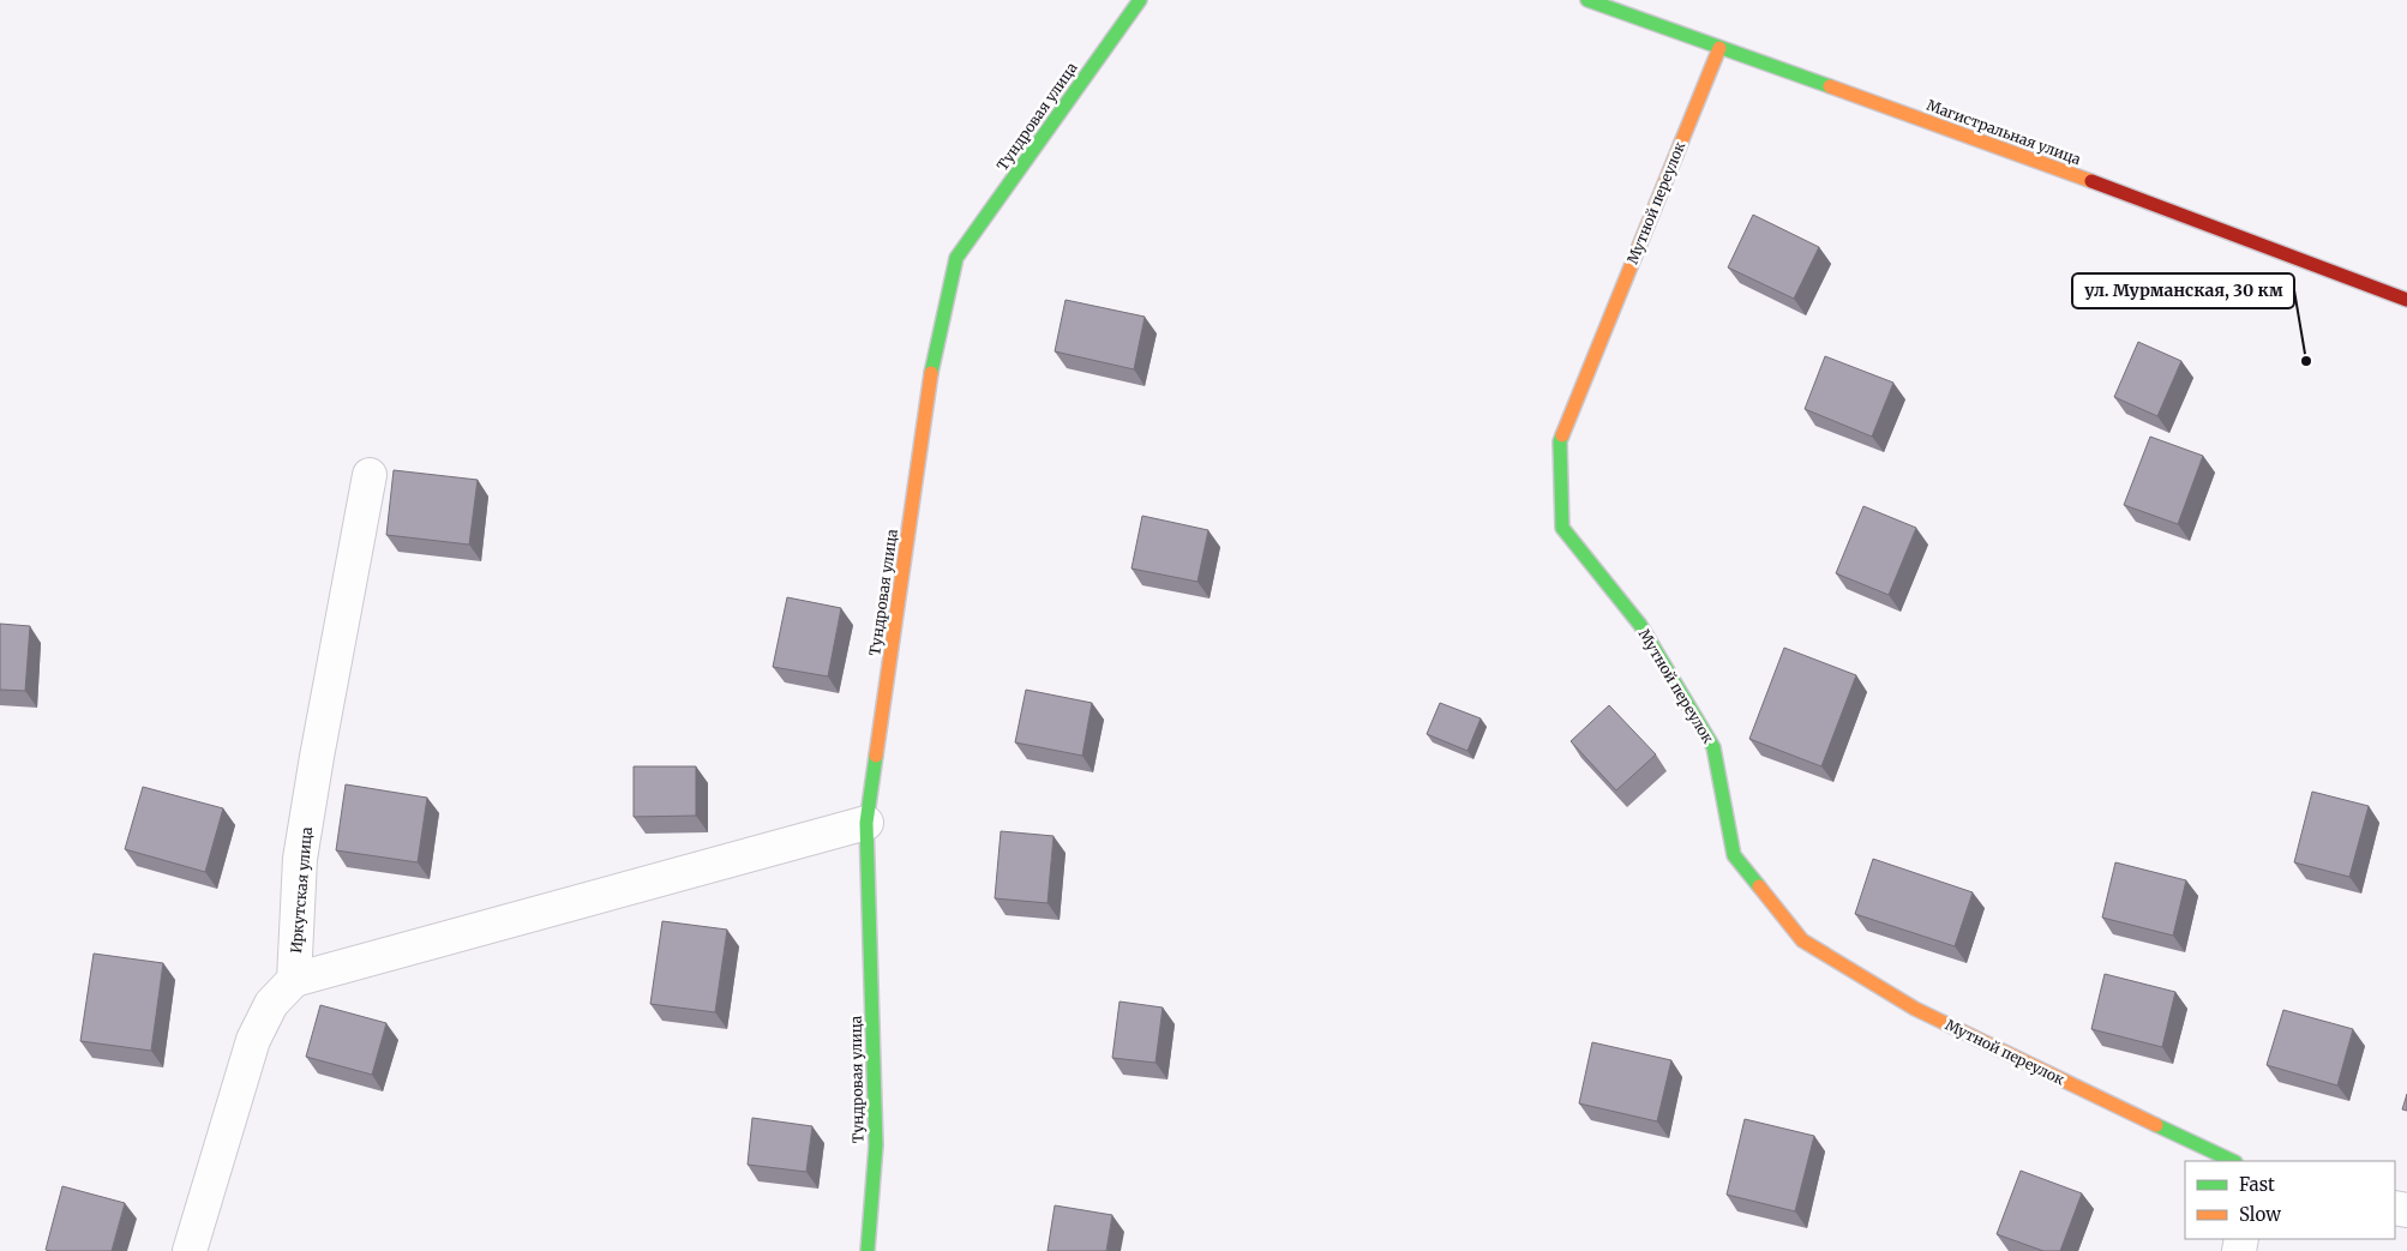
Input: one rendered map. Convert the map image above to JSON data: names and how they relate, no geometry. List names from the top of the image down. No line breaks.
{"streets":{"street":["Тундровая улица","Магистральная улица","Мутной переулок","Иркутская улица"]},"crossings":[["Магистральная улица","Мутной переулок"]],"places":["ул. Мурманская, 30 км"],"legend":["Fast","Slow"]}
